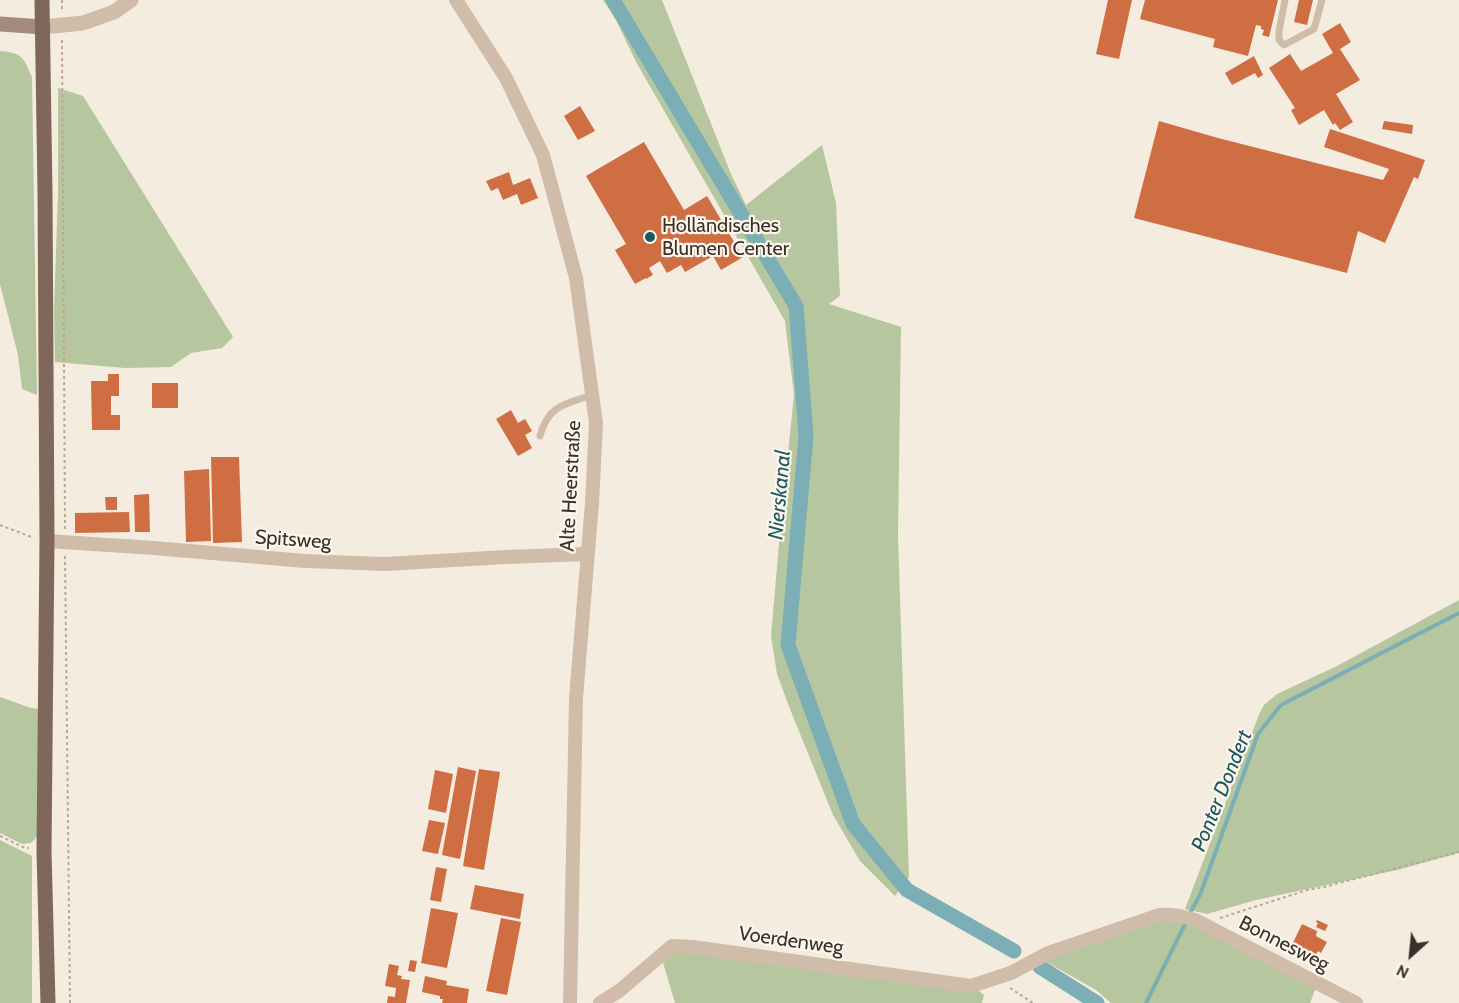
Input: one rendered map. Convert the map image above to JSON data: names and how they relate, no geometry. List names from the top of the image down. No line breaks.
{"streets":{"street":["Alte Heerstraße","Spitsweg","Voerdenweg","Bonnesweg"]},"crossings":[["Alte Heerstraße","Spitsweg"],["Voerdenweg","Bonnesweg"]],"water":["Nierskanal","Ponter Dondert"],"places":["Holländisches Blumen Center"],"north":"bottom left"}
